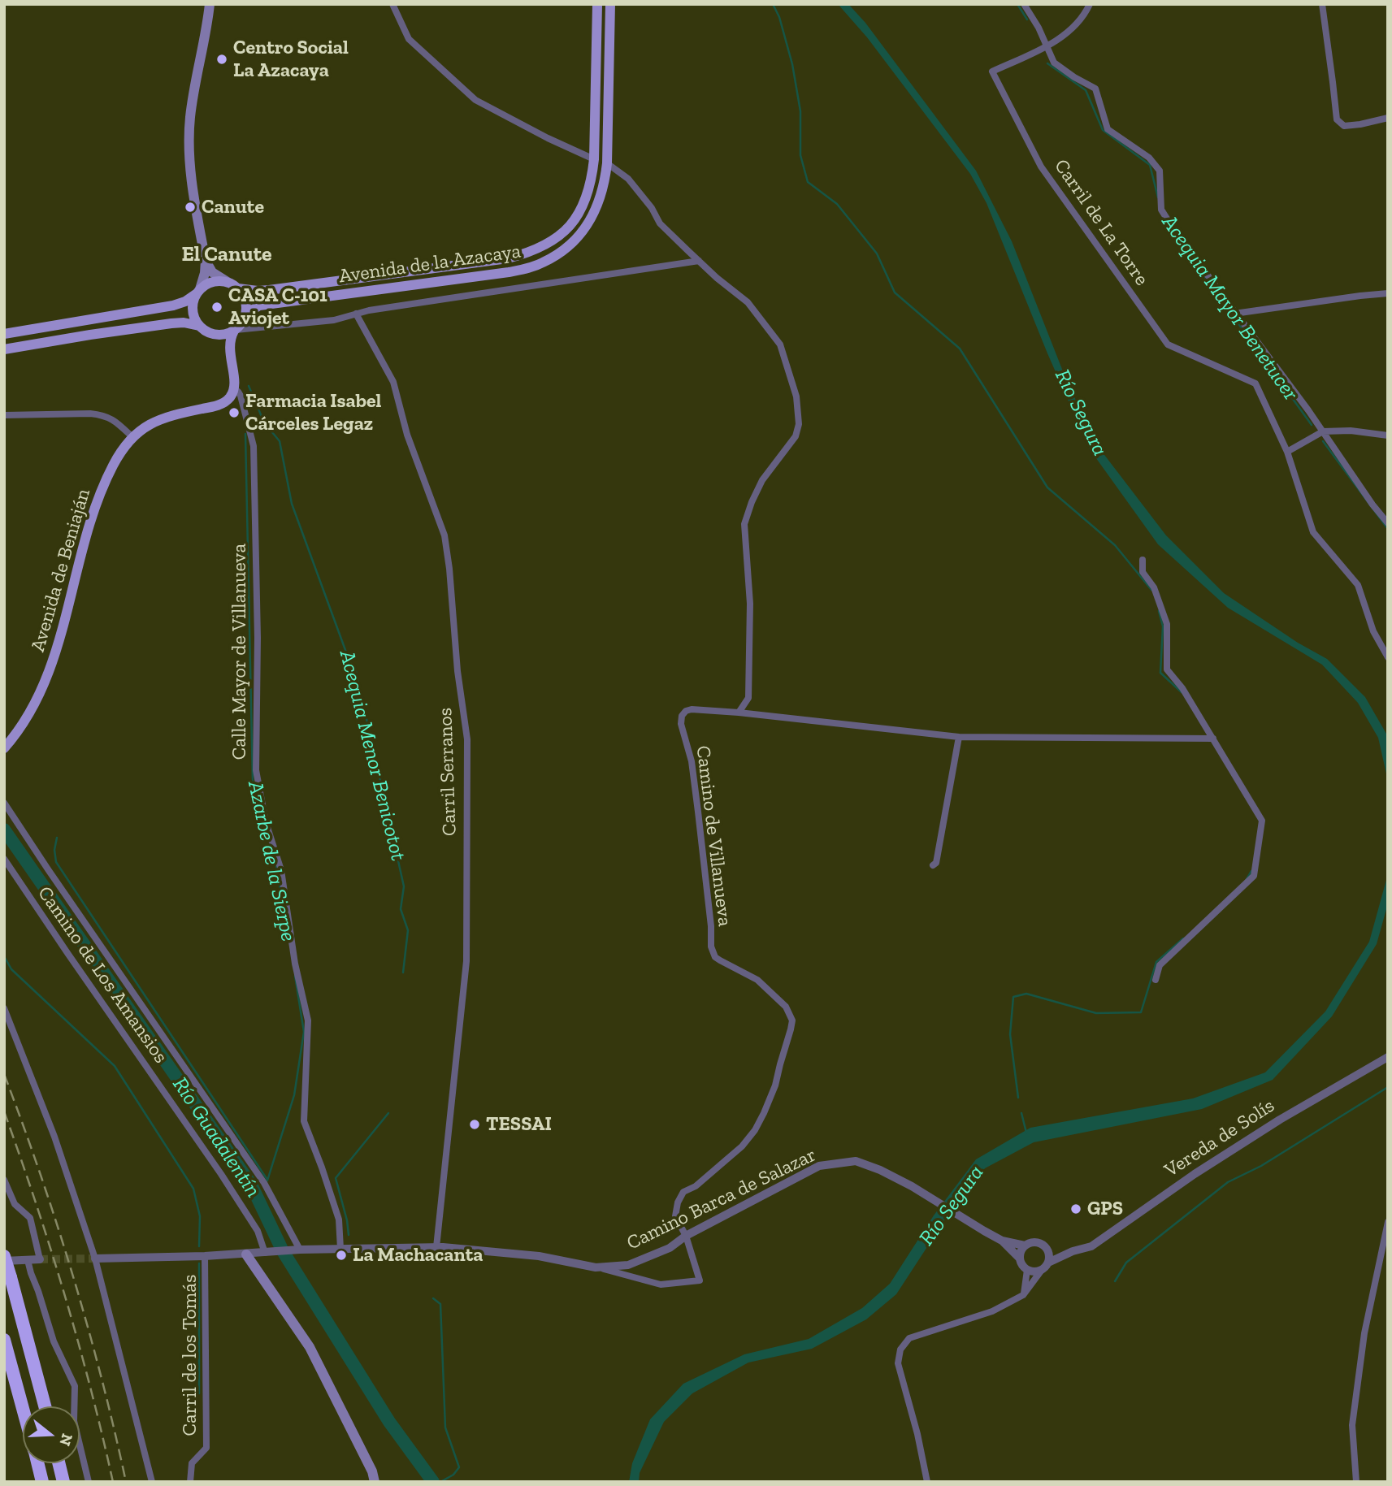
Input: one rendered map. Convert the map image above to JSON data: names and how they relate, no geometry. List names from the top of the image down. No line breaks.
{"streets":{"main road":["Avenida de la Azacaya","Avenida de Beniaján"],"street":["Carril de La Torre","Calle Mayor de Villanueva","Carril Serranos","Camino de Villanueva","Camino de Los Amansios","Vereda de Solís","Camino Barca de Salazar","Carril de los Tomás"]},"crossings":[["Avenida de Beniaján","Calle Mayor de Villanueva"],["Calle Mayor de Villanueva","Camino Barca de Salazar"],["Carril Serranos","Camino Barca de Salazar"],["Camino de Villanueva","Camino Barca de Salazar"],["Camino de Los Amansios","Camino Barca de Salazar"],["Vereda de Solís","Camino Barca de Salazar"],["Camino Barca de Salazar","Carril de los Tomás"]],"districts":["El Canute"],"water":["Acequia Mayor Benetucer","Río Segura","Acequia Menor Benicotot","Azarbe de la Sierpe","Río Guadalentín"],"places":["Centro Social La Azacaya","Canute","CASA C-101 Aviojet","Farmacia Isabel Cárceles Legaz","TESSAI","GPS","La Machacanta"],"north":"right"}
